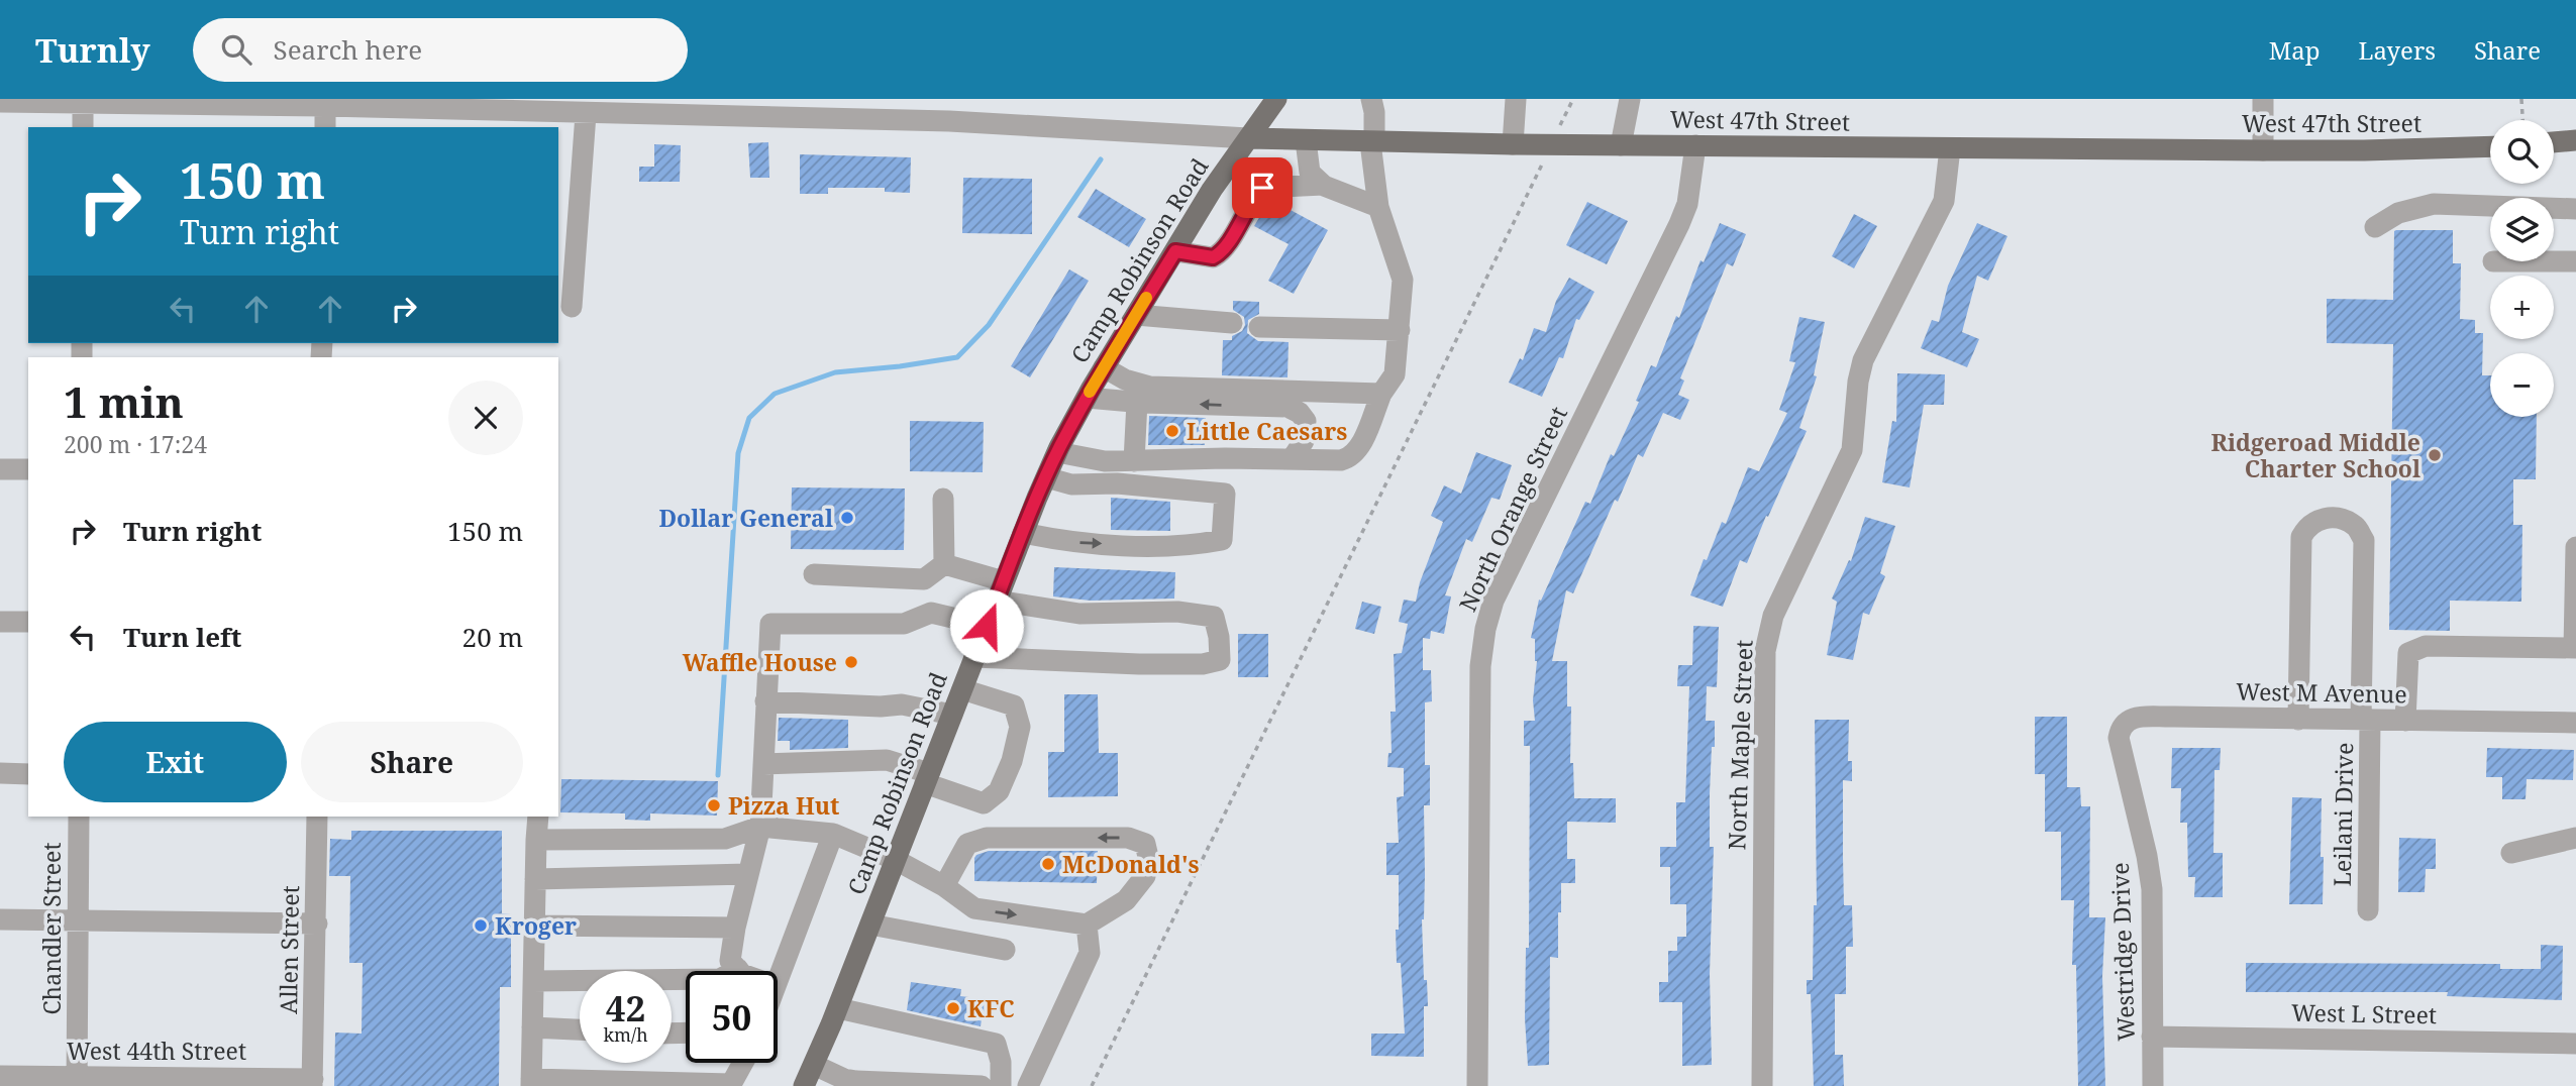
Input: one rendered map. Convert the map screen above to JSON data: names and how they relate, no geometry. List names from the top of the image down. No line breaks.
{"streets":{"main road":["West 47th Street","Camp Robinson Road"],"street":["North Orange Street","West M Avenue","North Maple Street","Leilani Drive","Chandler Street","Allen Street","Westridge Drive","West L Street","West 44th Street"]},"crossings":[["West 47th Street","Camp Robinson Road"],["West 47th Street","North Orange Street"],["West 47th Street","North Maple Street"],["West M Avenue","Leilani Drive"],["West M Avenue","Westridge Drive"],["Chandler Street","West 44th Street"],["Allen Street","West 44th Street"],["Westridge Drive","West L Street"]],"places":["Little Caesars","Ridgeroad Middle Charter School","Dollar General","Waffle House","Pizza Hut","McDonald's","Kroger","KFC"],"page":{"header":"Turnly","search":"Search here","nav":["Map","Layers","Share"],"map_buttons":["+","−"],"turn":["150 m","Turn right"],"heading":["1 min","200 m · 17:24"],"list":[{"name":"Turn right","value":"150 m"},{"name":"Turn left","value":"20 m"}],"buttons":["Exit","Share"],"speed":"42 km/h","limit":"50"}}
